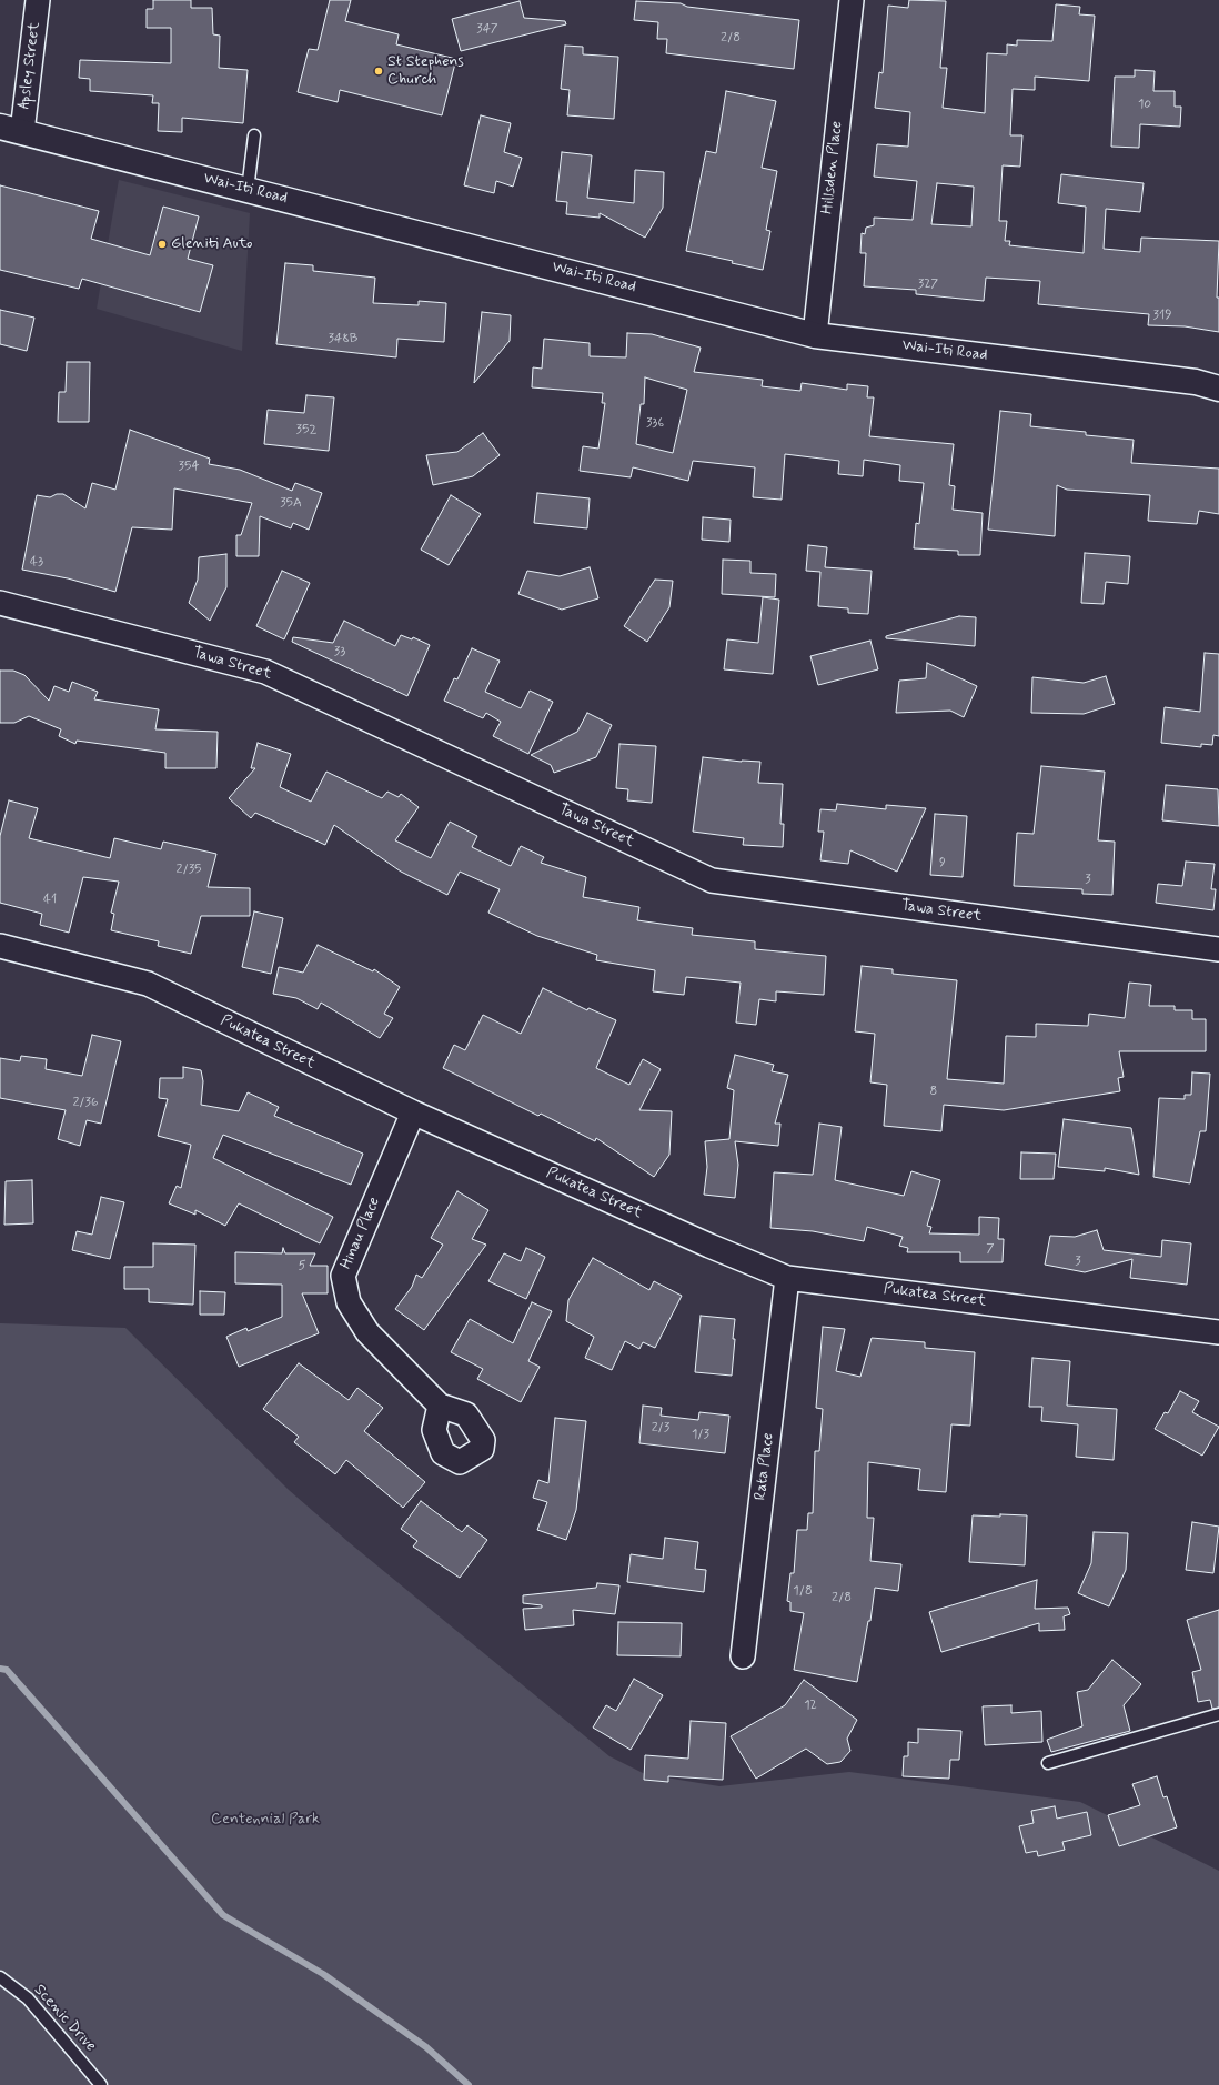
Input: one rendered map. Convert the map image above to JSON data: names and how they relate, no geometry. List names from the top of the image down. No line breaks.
{"streets":{"street":["Apsley Street","Hillsden Place","Wai-Iti Road","Tawa Street","Pukatea Street","Hinau Place","Rata Place"],"lane":["Scenic Drive"]},"crossings":[["Apsley Street","Wai-Iti Road"],["Hillsden Place","Wai-Iti Road"],["Pukatea Street","Hinau Place"],["Pukatea Street","Rata Place"]],"parks":["Centennial Park"],"places":["St Stephens Church","Gleniti Auto"],"house_numbers":["347","2/8","10","327","319","348B","336","352","354","35A","43","33","9","2/35","3","41","8","2/36","7","3","5","2/3","1/3","1/8","2/8","12"]}
